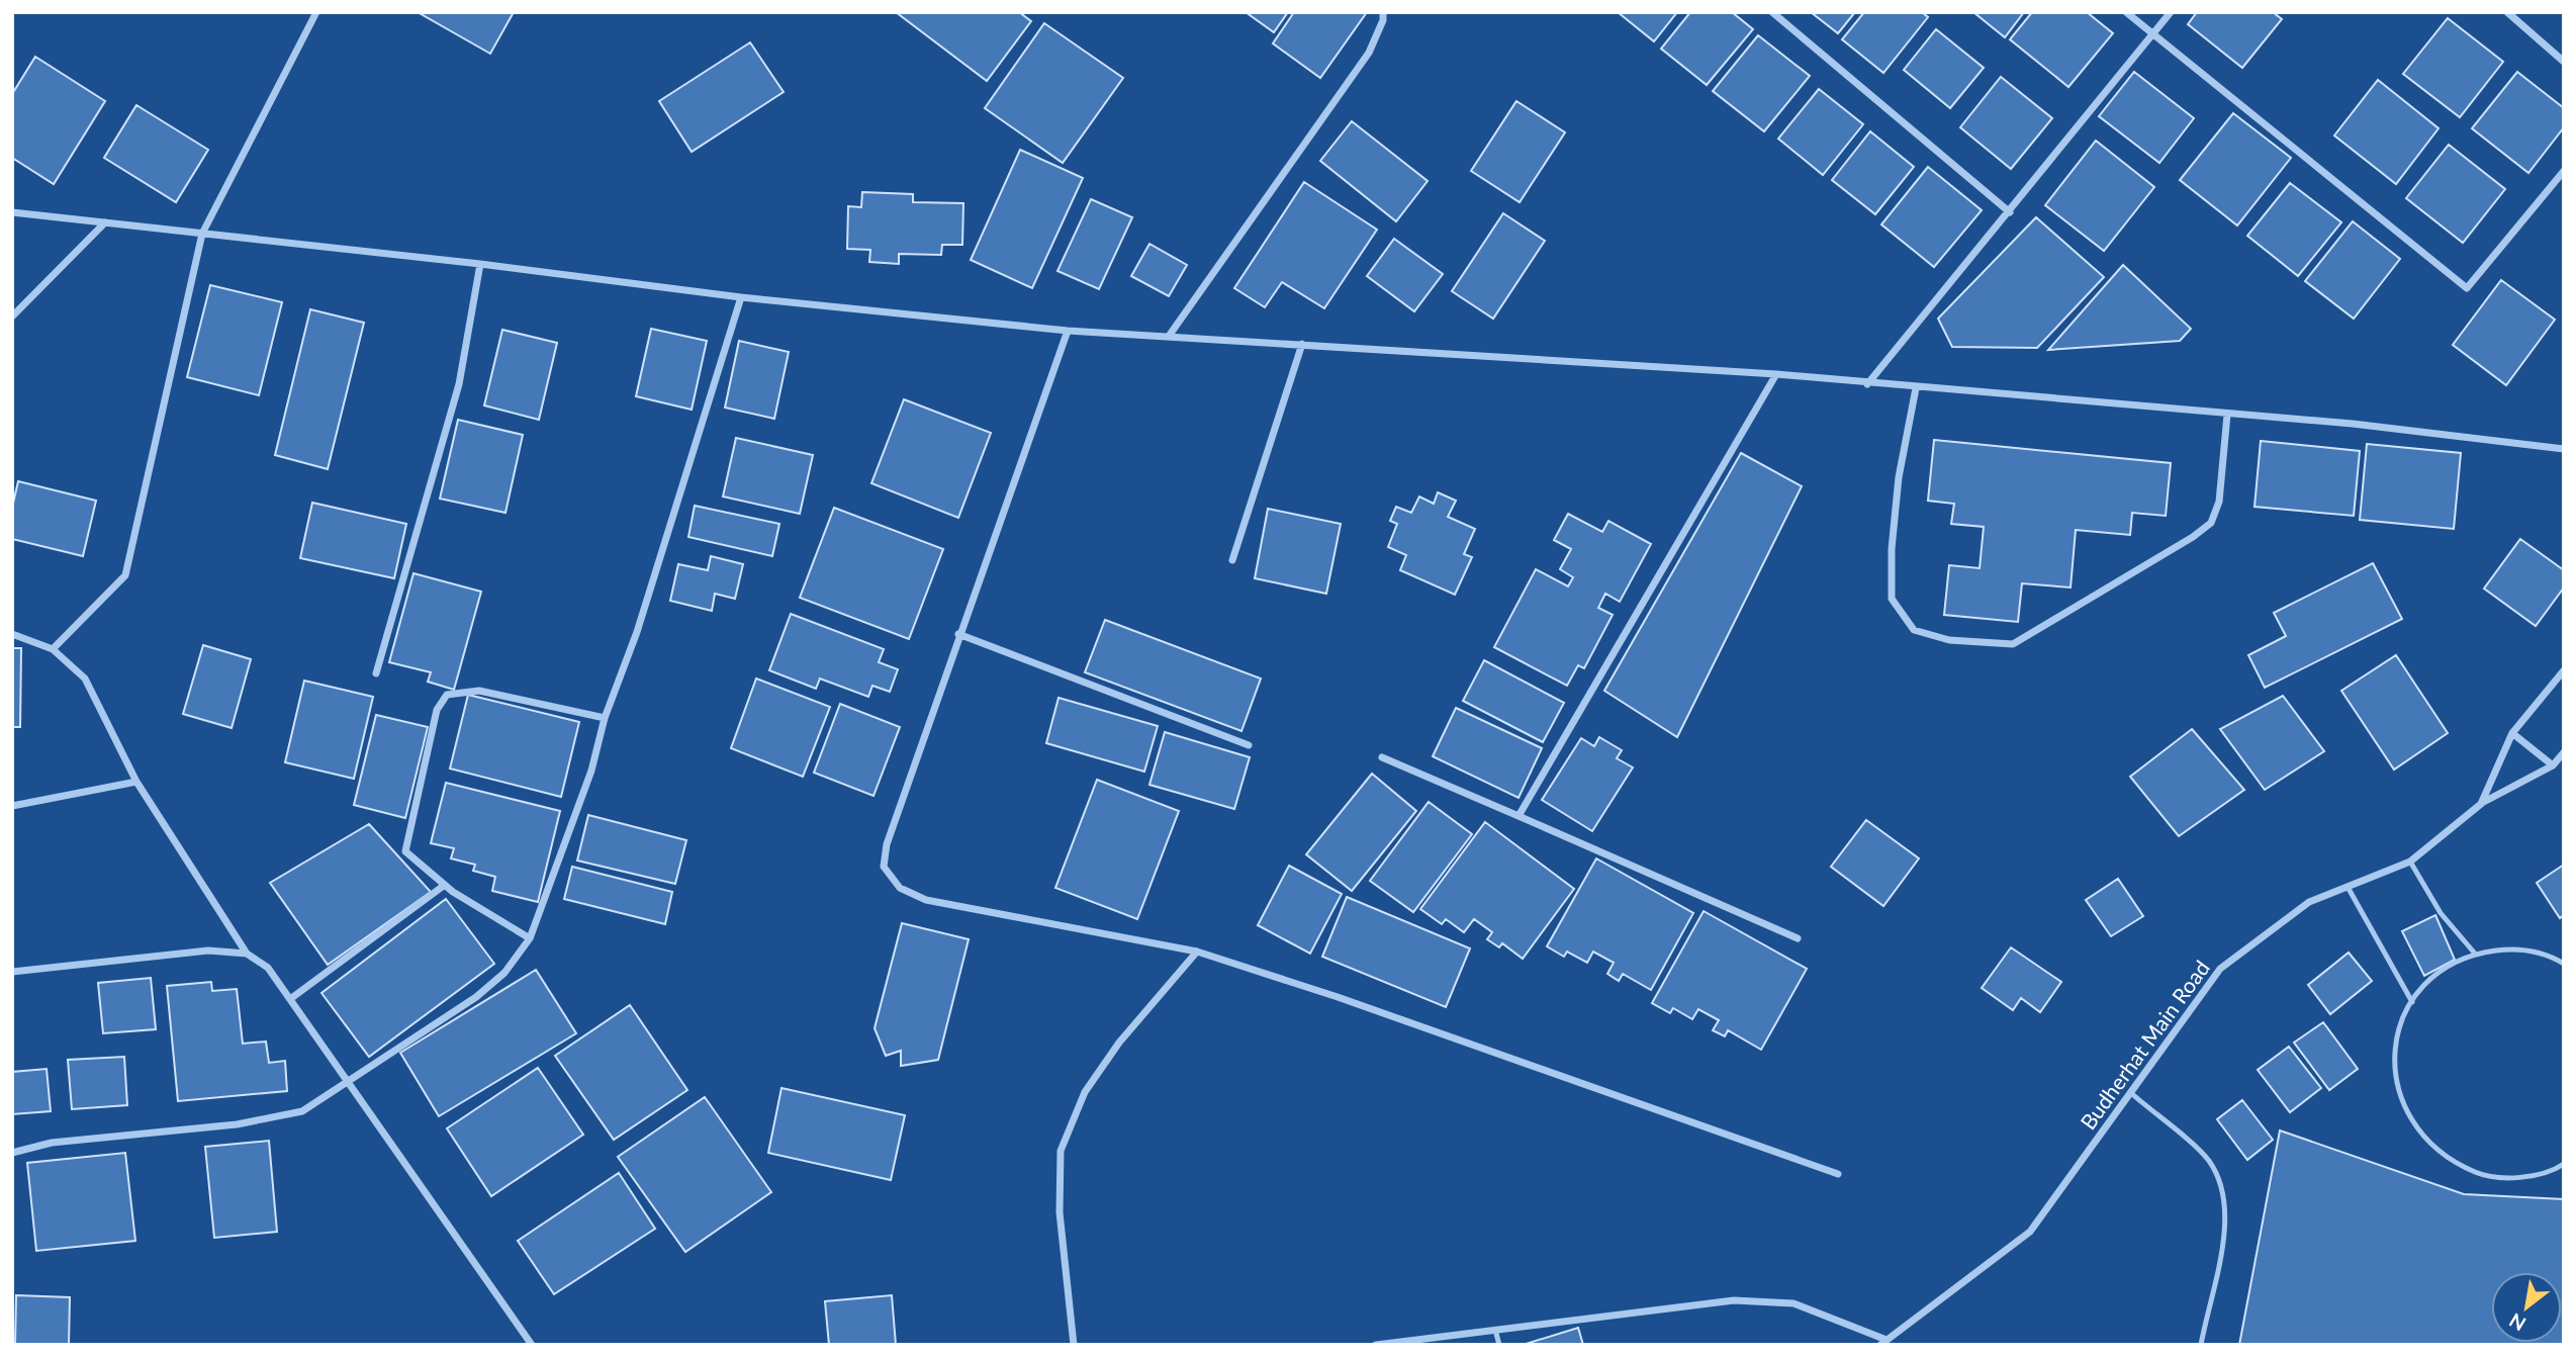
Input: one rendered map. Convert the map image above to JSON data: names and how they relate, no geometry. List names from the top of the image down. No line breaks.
{"streets":{"street":["Budherhat Main Road"]},"north":"bottom left"}
